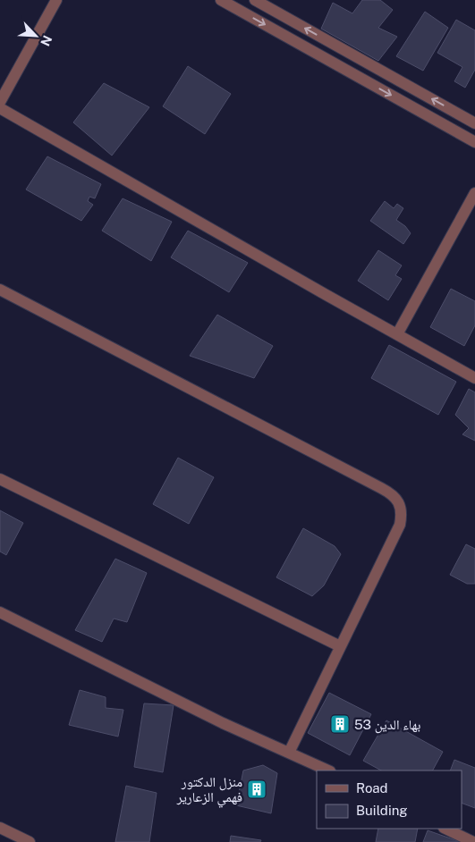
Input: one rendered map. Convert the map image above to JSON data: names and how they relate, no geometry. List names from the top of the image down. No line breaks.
{"places":{"building":["بهاء الدين 53","منزل الدكتور فهمي الزعارير"]},"legend":["Road","Building"],"north":"bottom right"}
